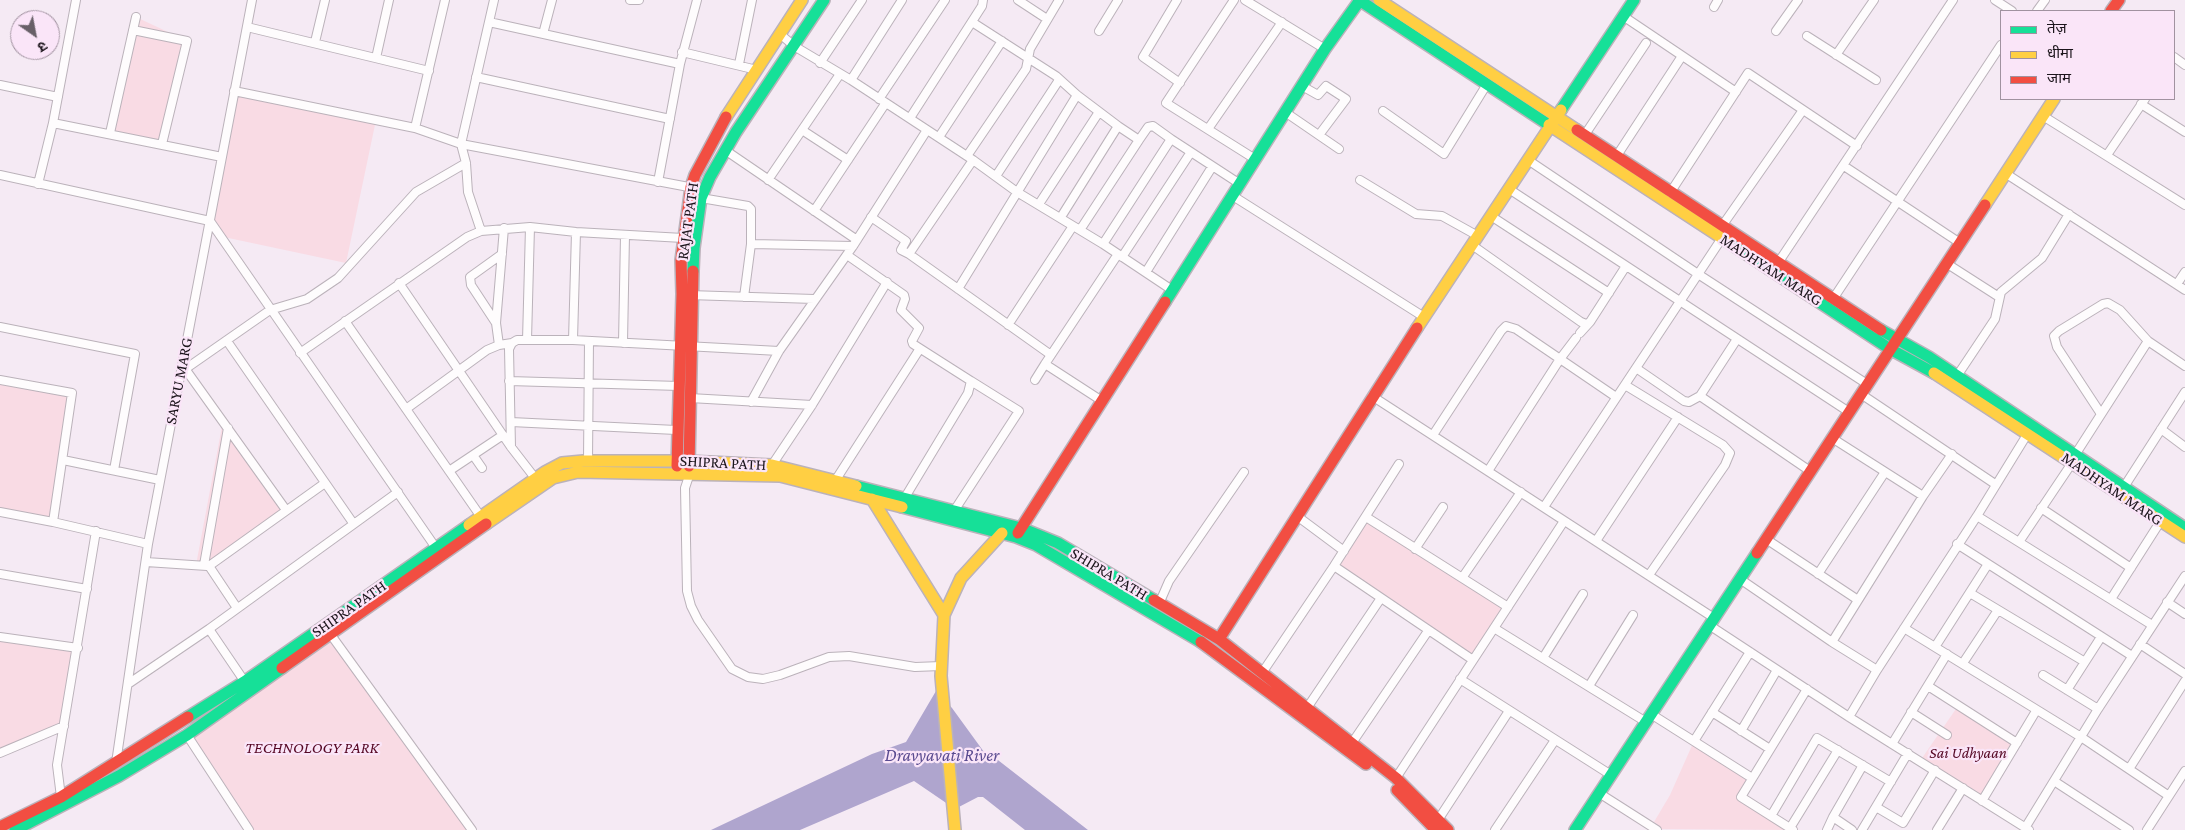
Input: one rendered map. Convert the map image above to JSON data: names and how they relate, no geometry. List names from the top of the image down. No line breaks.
{"streets":{"street":["RAJAT PATH","MADHYAM MARG","SARYU MARG","SHIPRA PATH"]},"crossings":[["RAJAT PATH","SHIPRA PATH"],["SARYU MARG","SHIPRA PATH"]],"water":["Dravyavati River"],"parks":["TECHNOLOGY PARK","Sai Udhyaan"],"legend":["तेज़","धीमा","जाम"],"north":"bottom right"}
